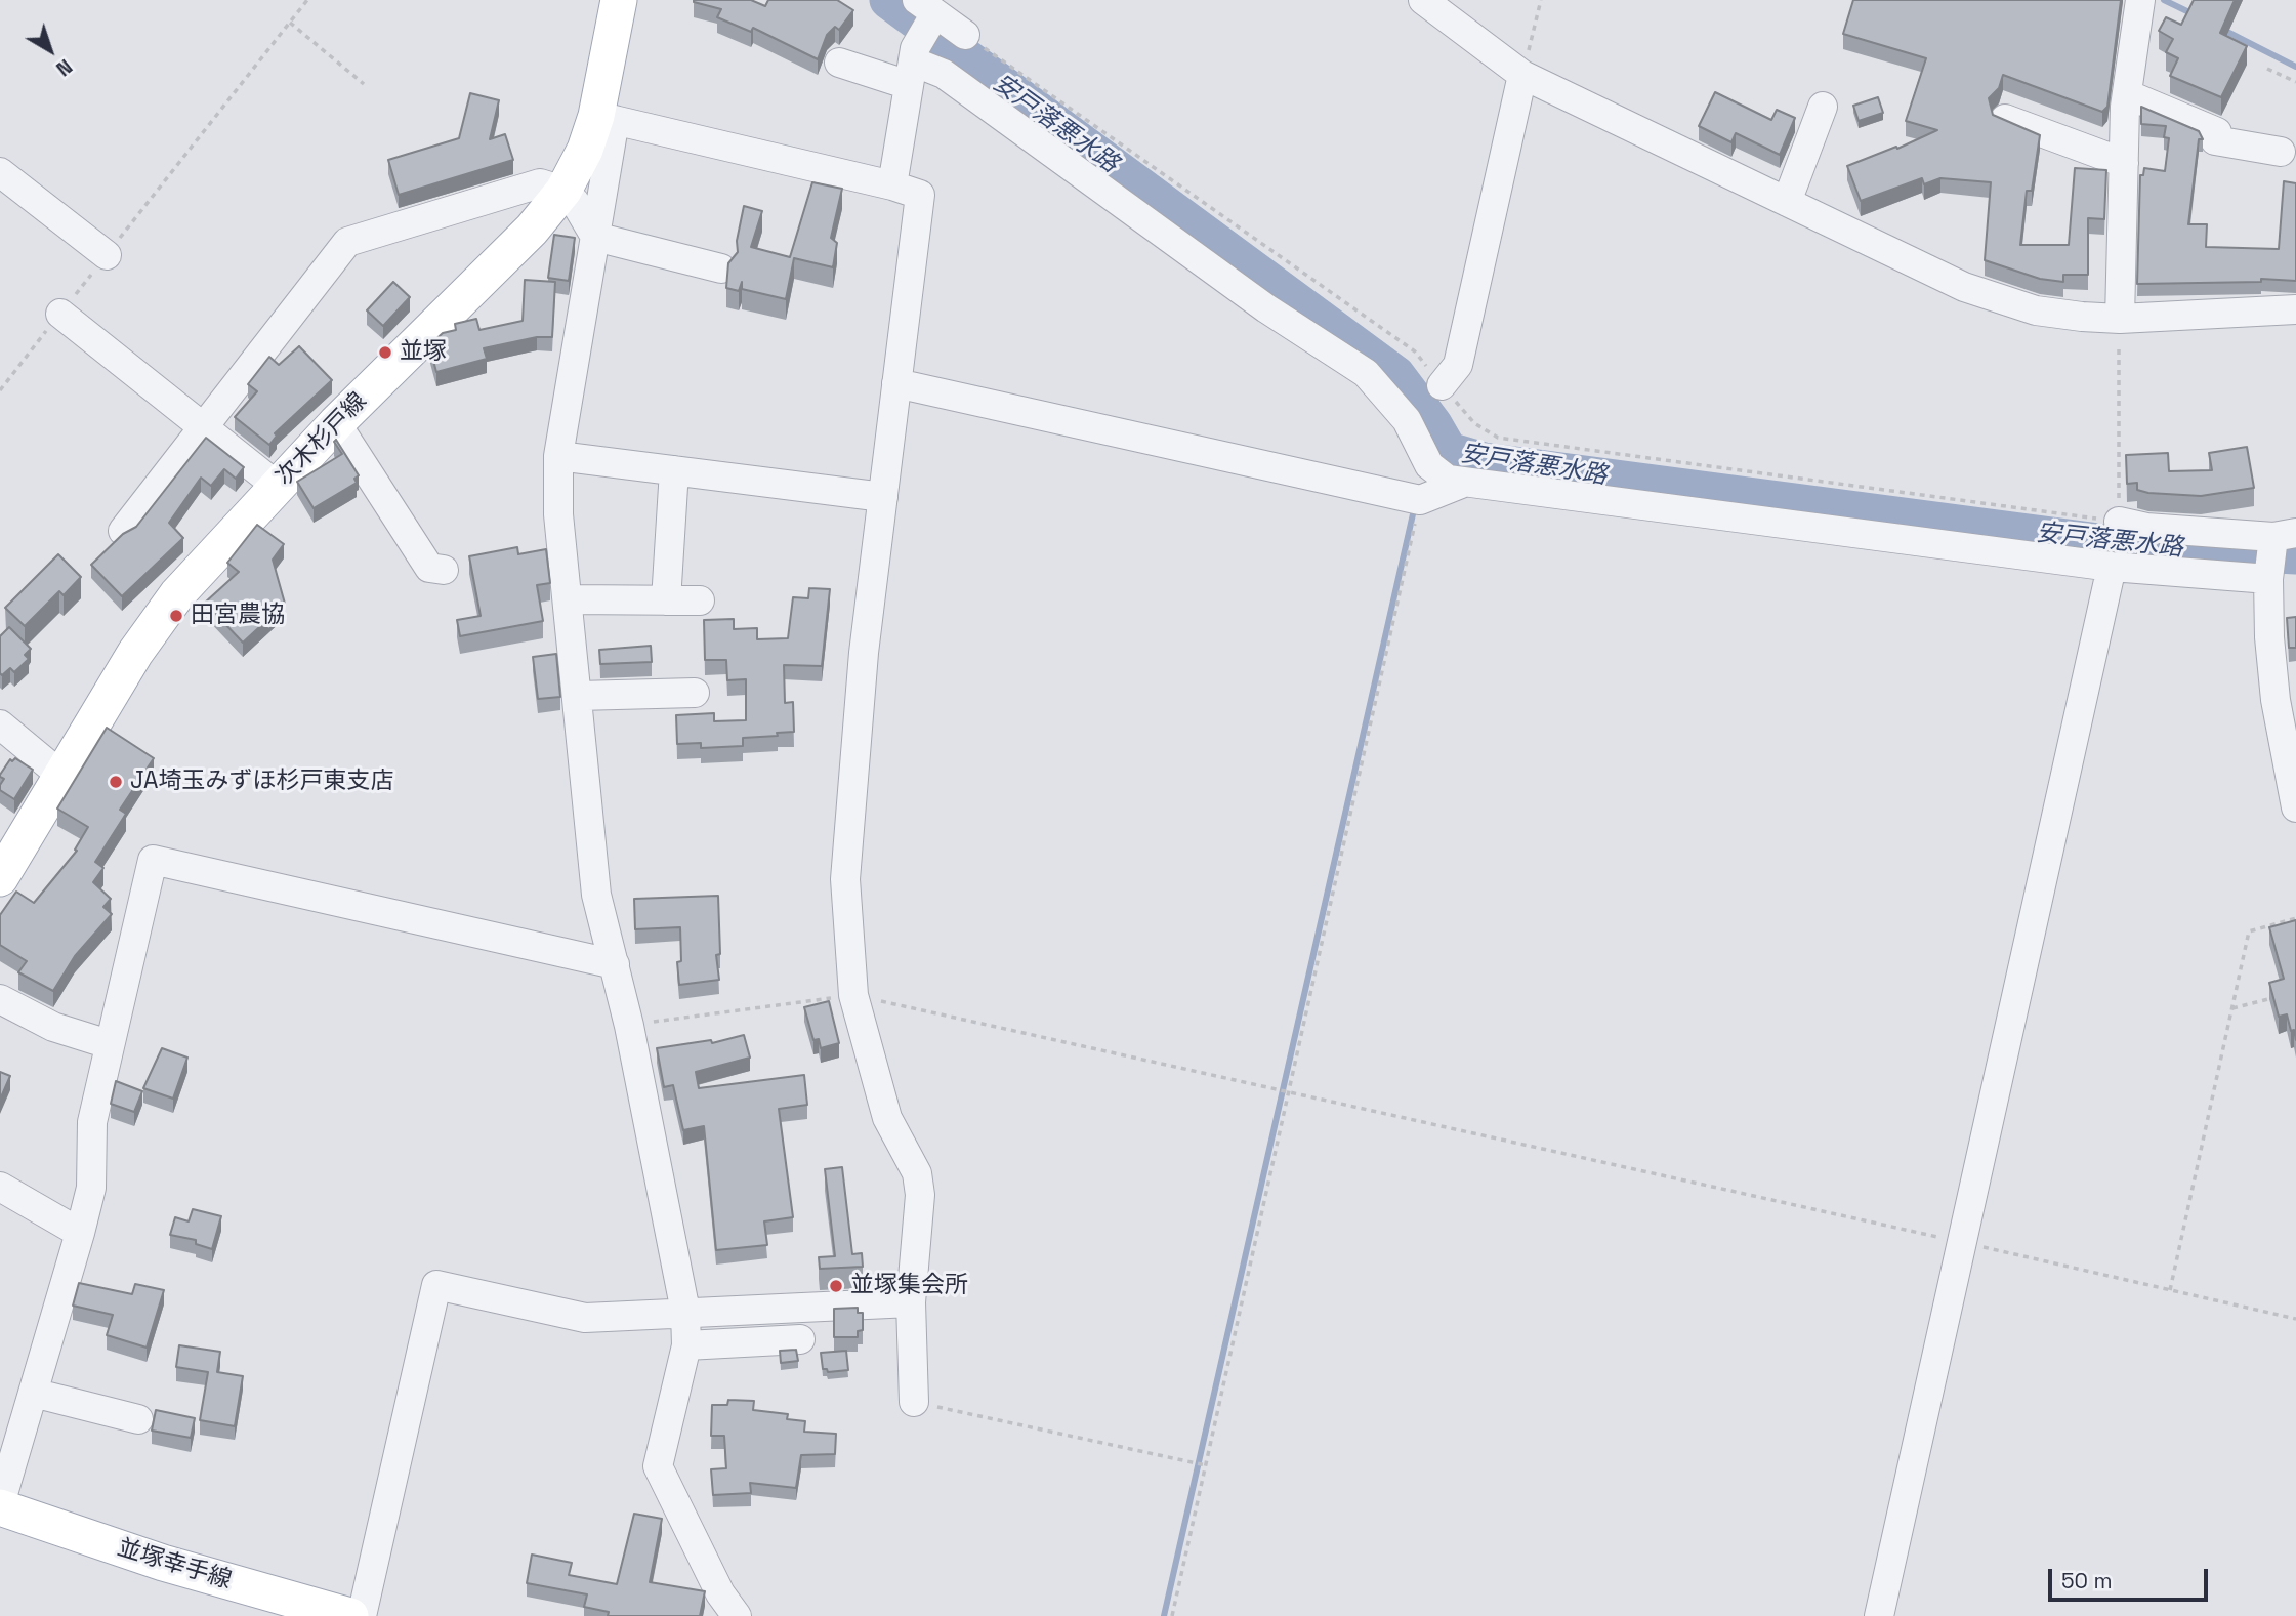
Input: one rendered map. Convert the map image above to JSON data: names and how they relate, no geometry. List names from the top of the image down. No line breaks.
{"streets":{"main road":["次木杉戸線","並塚幸手線"]},"water":["安戸落悪水路"],"places":["並塚","田宮農協","JA埼玉みずほ杉戸東支店","並塚集会所"],"scale_bar":"50 m","north":"bottom right"}
